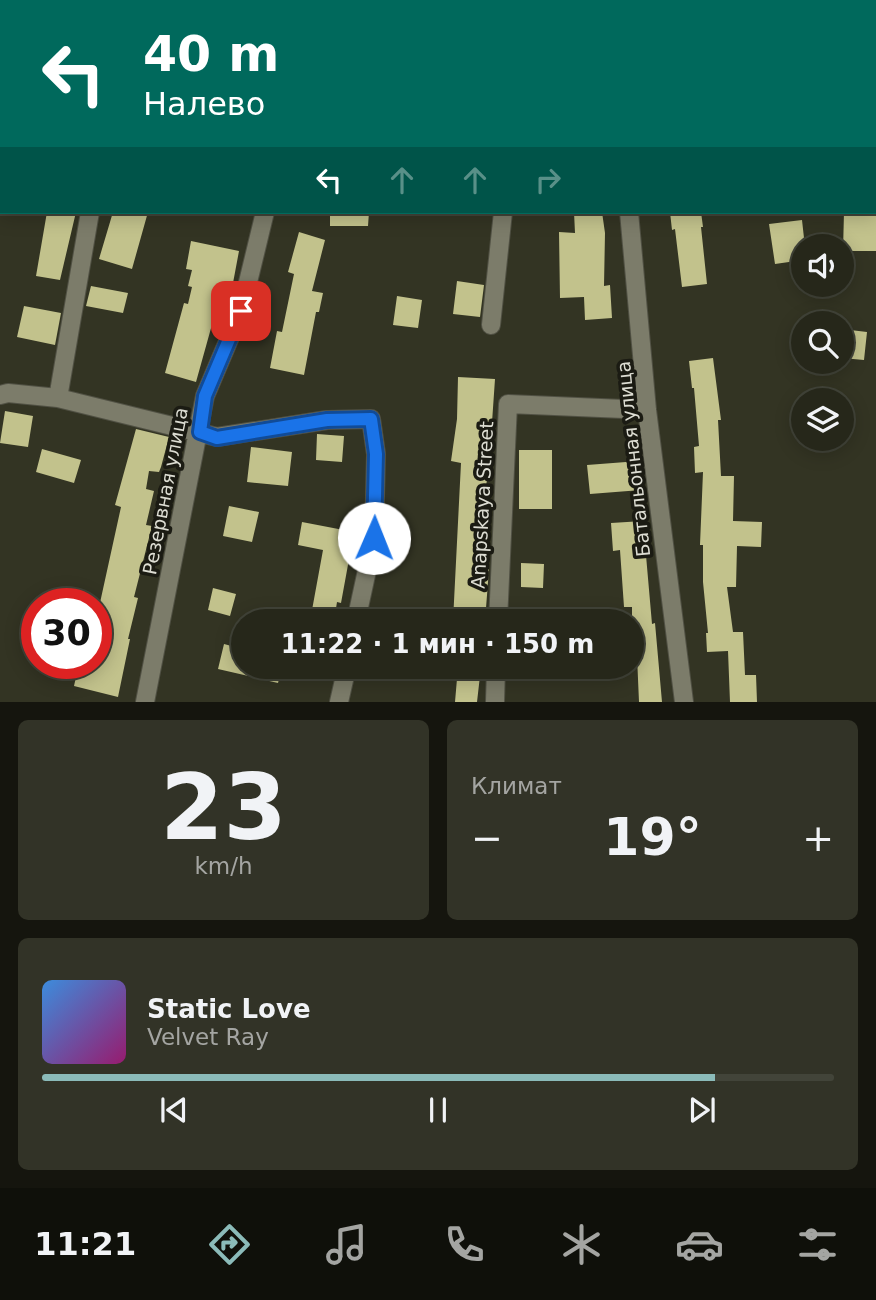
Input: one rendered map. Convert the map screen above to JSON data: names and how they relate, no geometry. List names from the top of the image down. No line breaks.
{"streets":{"street":["Батальонная улица","Резервная улица","Anapskaya Street"]},"crossings":[["Батальонная улица","Anapskaya Street"]],"page":{"turn":["40 m","Налево"],"limit":"30","trip":"11:22 · 1 мин · 150 m","tile":[["23","km/h"],"Климат"],"heat":["−","19°","+"],"song":["Static Love","Velvet Ray"],"tabs":"11:21"}}
